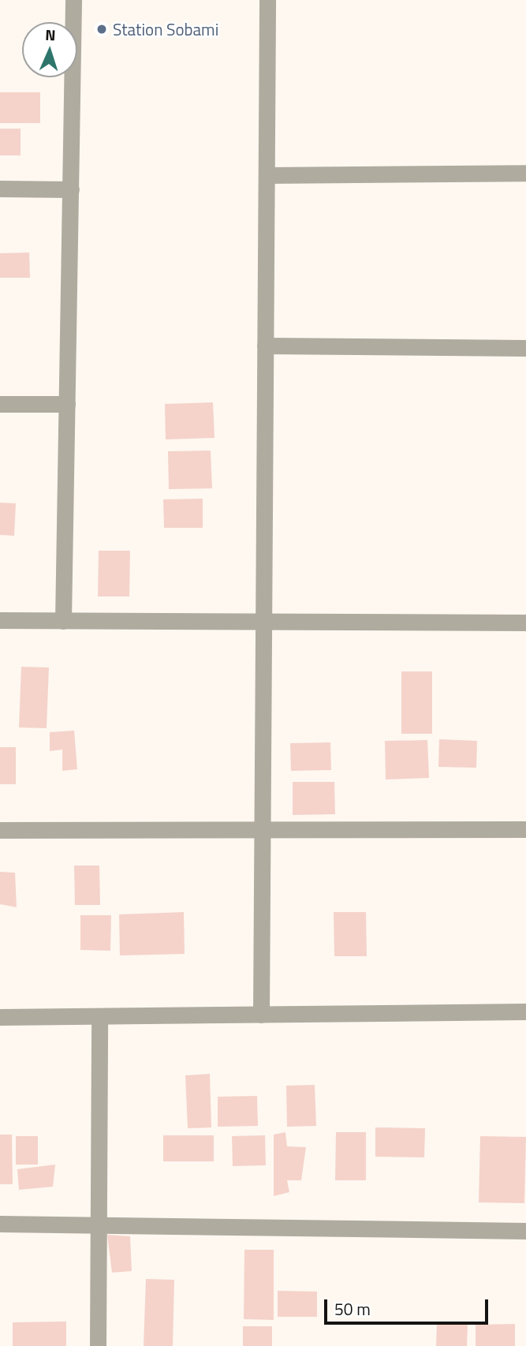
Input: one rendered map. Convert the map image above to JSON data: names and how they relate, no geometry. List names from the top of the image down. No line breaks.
{"places":["Station Sobami"],"scale_bar":"50 m","north":"top"}
